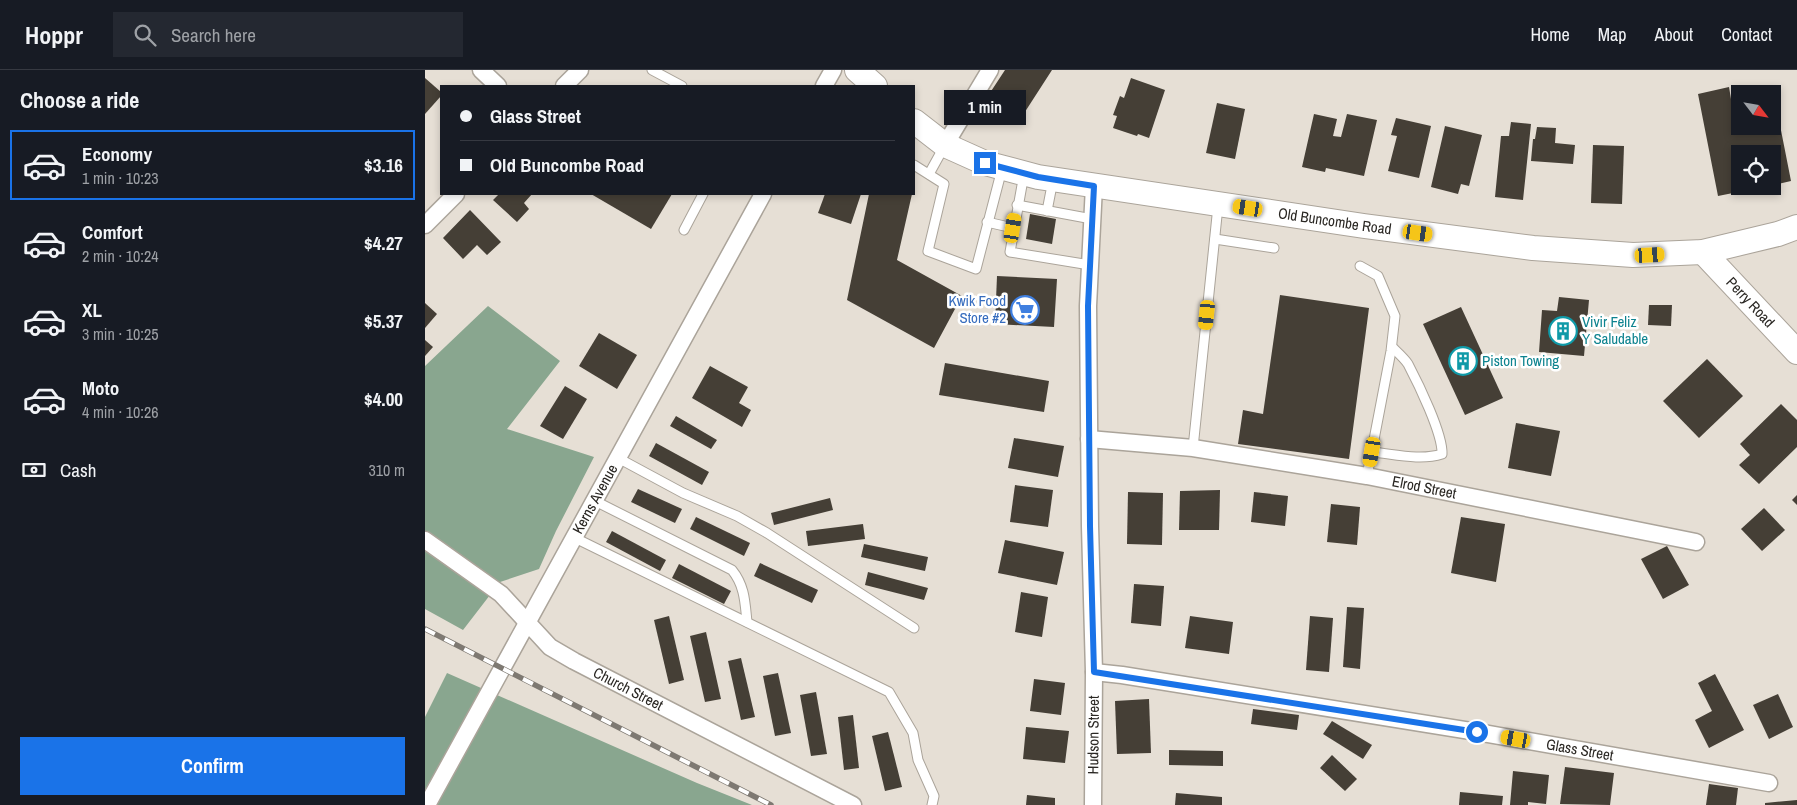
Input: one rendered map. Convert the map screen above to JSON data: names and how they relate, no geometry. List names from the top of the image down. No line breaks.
{"streets":{"street":["Old Buncombe Road","Perry Road","Elrod Street","Kerns Avenue","Church Street","Hudson Street","Glass Street"]},"crossings":[["Old Buncombe Road","Perry Road"],["Old Buncombe Road","Hudson Street"],["Elrod Street","Hudson Street"],["Kerns Avenue","Church Street"],["Hudson Street","Glass Street"]],"places":{"supermarket":["Kwik Food Store #2"],"building":["Vivir Feliz Y Saludable","Piston Towing"]},"north":"bottom right","page":{"header":"Hoppr","search":"Search here","nav":["Home","Map","About","Contact"],"heading":"Choose a ride","banner":["Glass Street","Old Buncombe Road"],"bubble":"1 min","list":[{"name":"Economy","note":"1 min · 10:23","value":"$3.16"},{"name":"Comfort","note":"2 min · 10:24","value":"$4.27"},{"name":"XL","note":"3 min · 10:25","value":"$5.37"},{"name":"Moto","note":"4 min · 10:26","value":"$4.00"}],"pay":["Cash","310 m"],"buttons":"Confirm"}}
